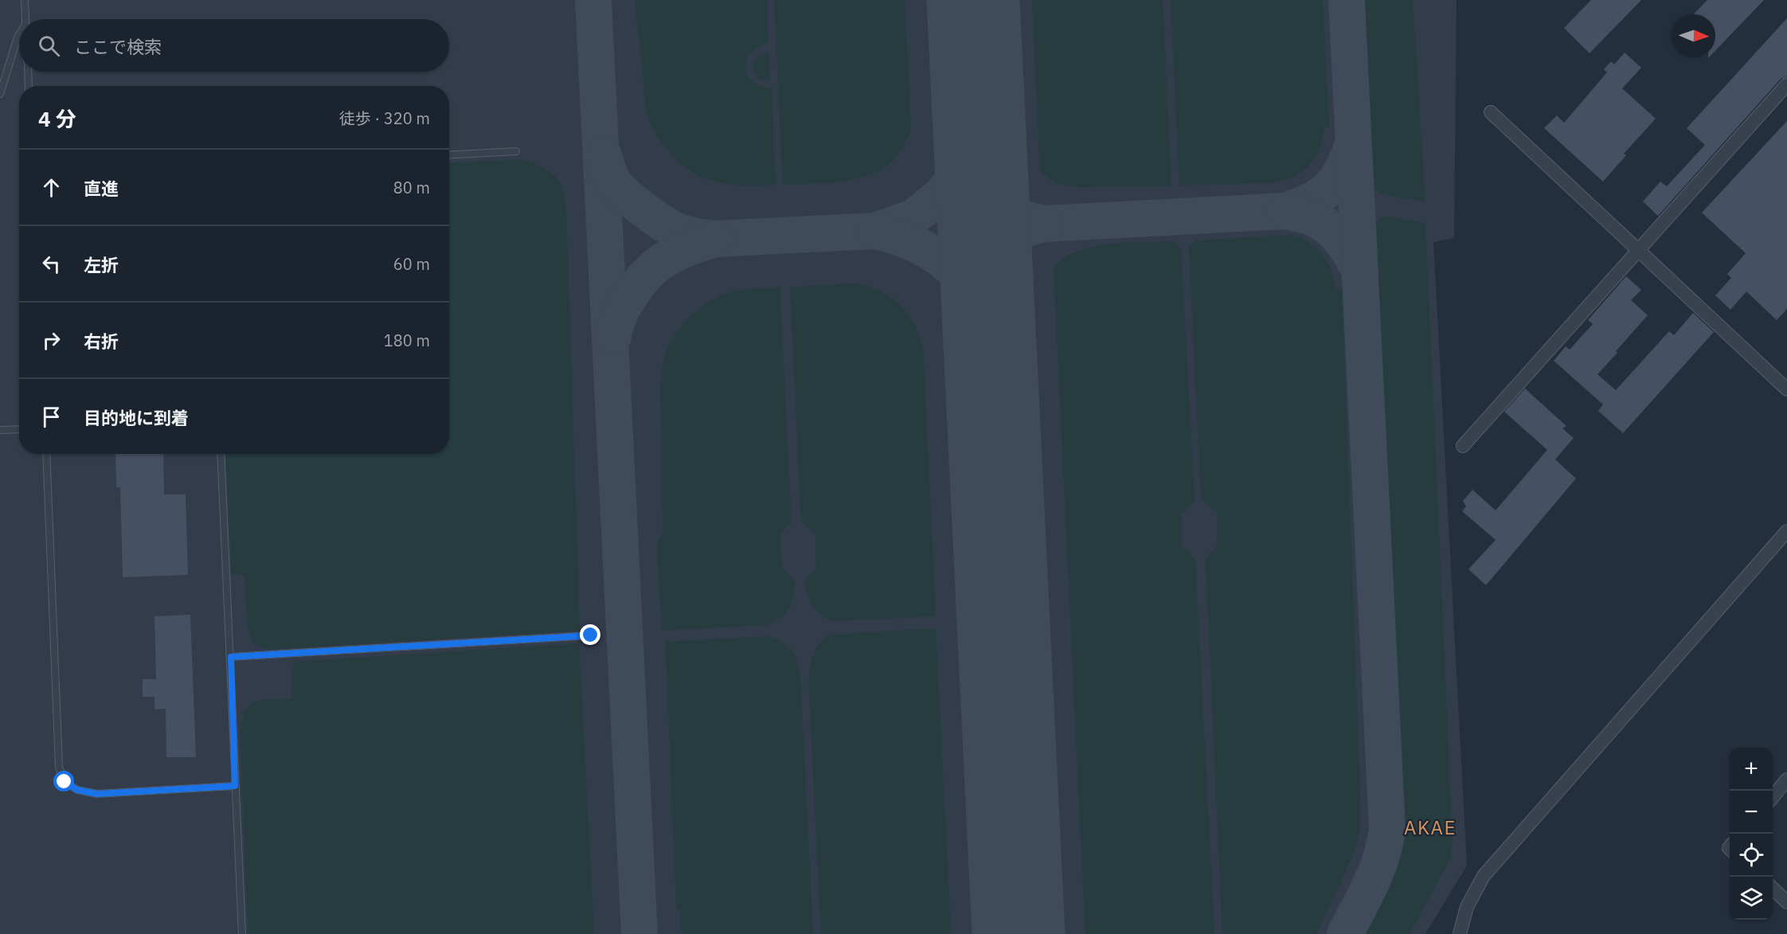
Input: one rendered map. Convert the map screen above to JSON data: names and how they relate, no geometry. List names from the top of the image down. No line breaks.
{"districts":["AKAE"],"north":"right","page":{"search":"ここで検索","heading":["4 分","徒歩 · 320 m"],"list":[["直進","80 m"],["左折","60 m"],["右折","180 m"],"目的地に到着"],"map_buttons":["+","−"]}}
